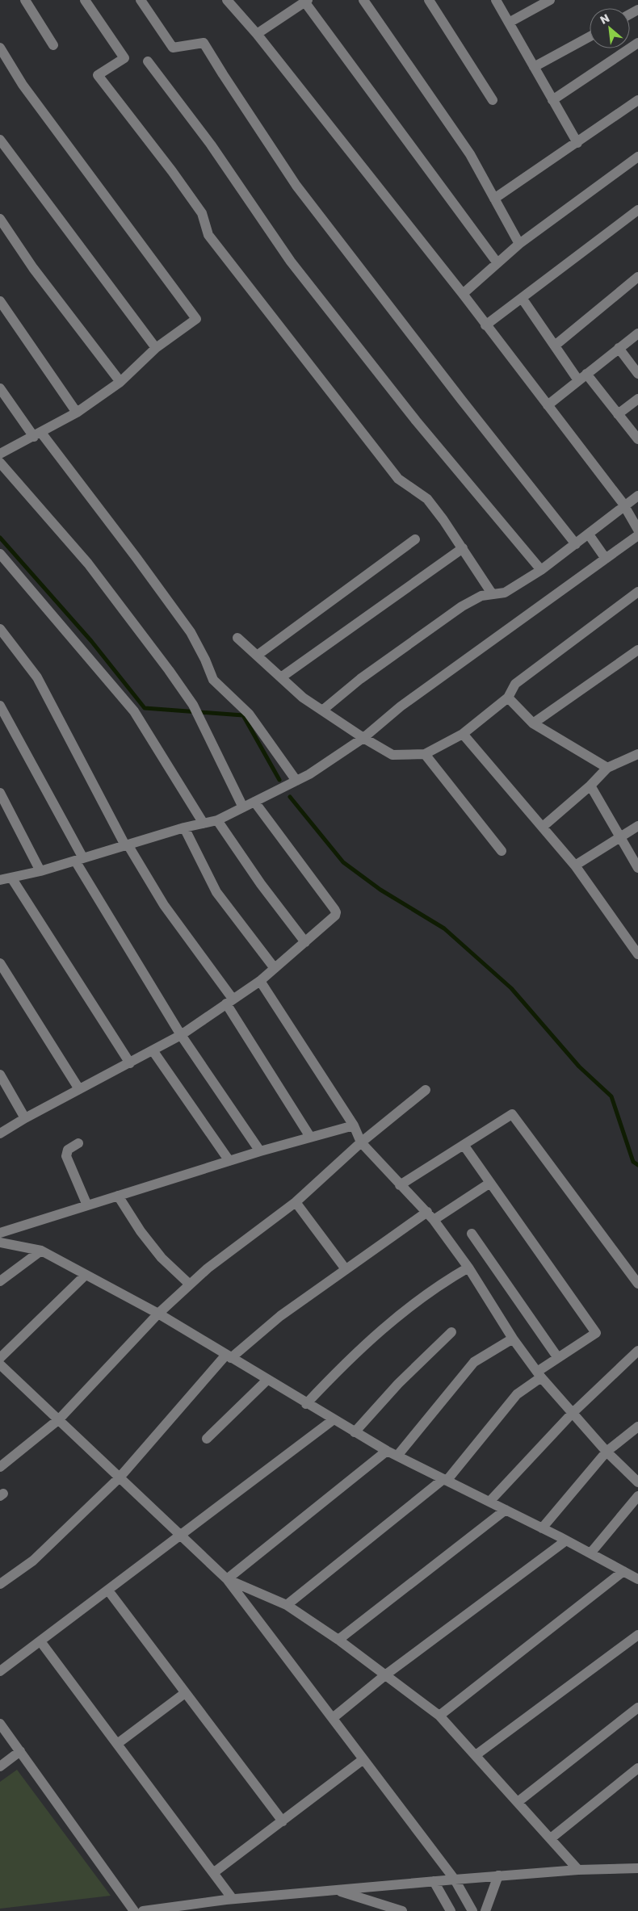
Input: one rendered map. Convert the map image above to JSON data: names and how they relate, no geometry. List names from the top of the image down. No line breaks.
{"north":"top left"}
